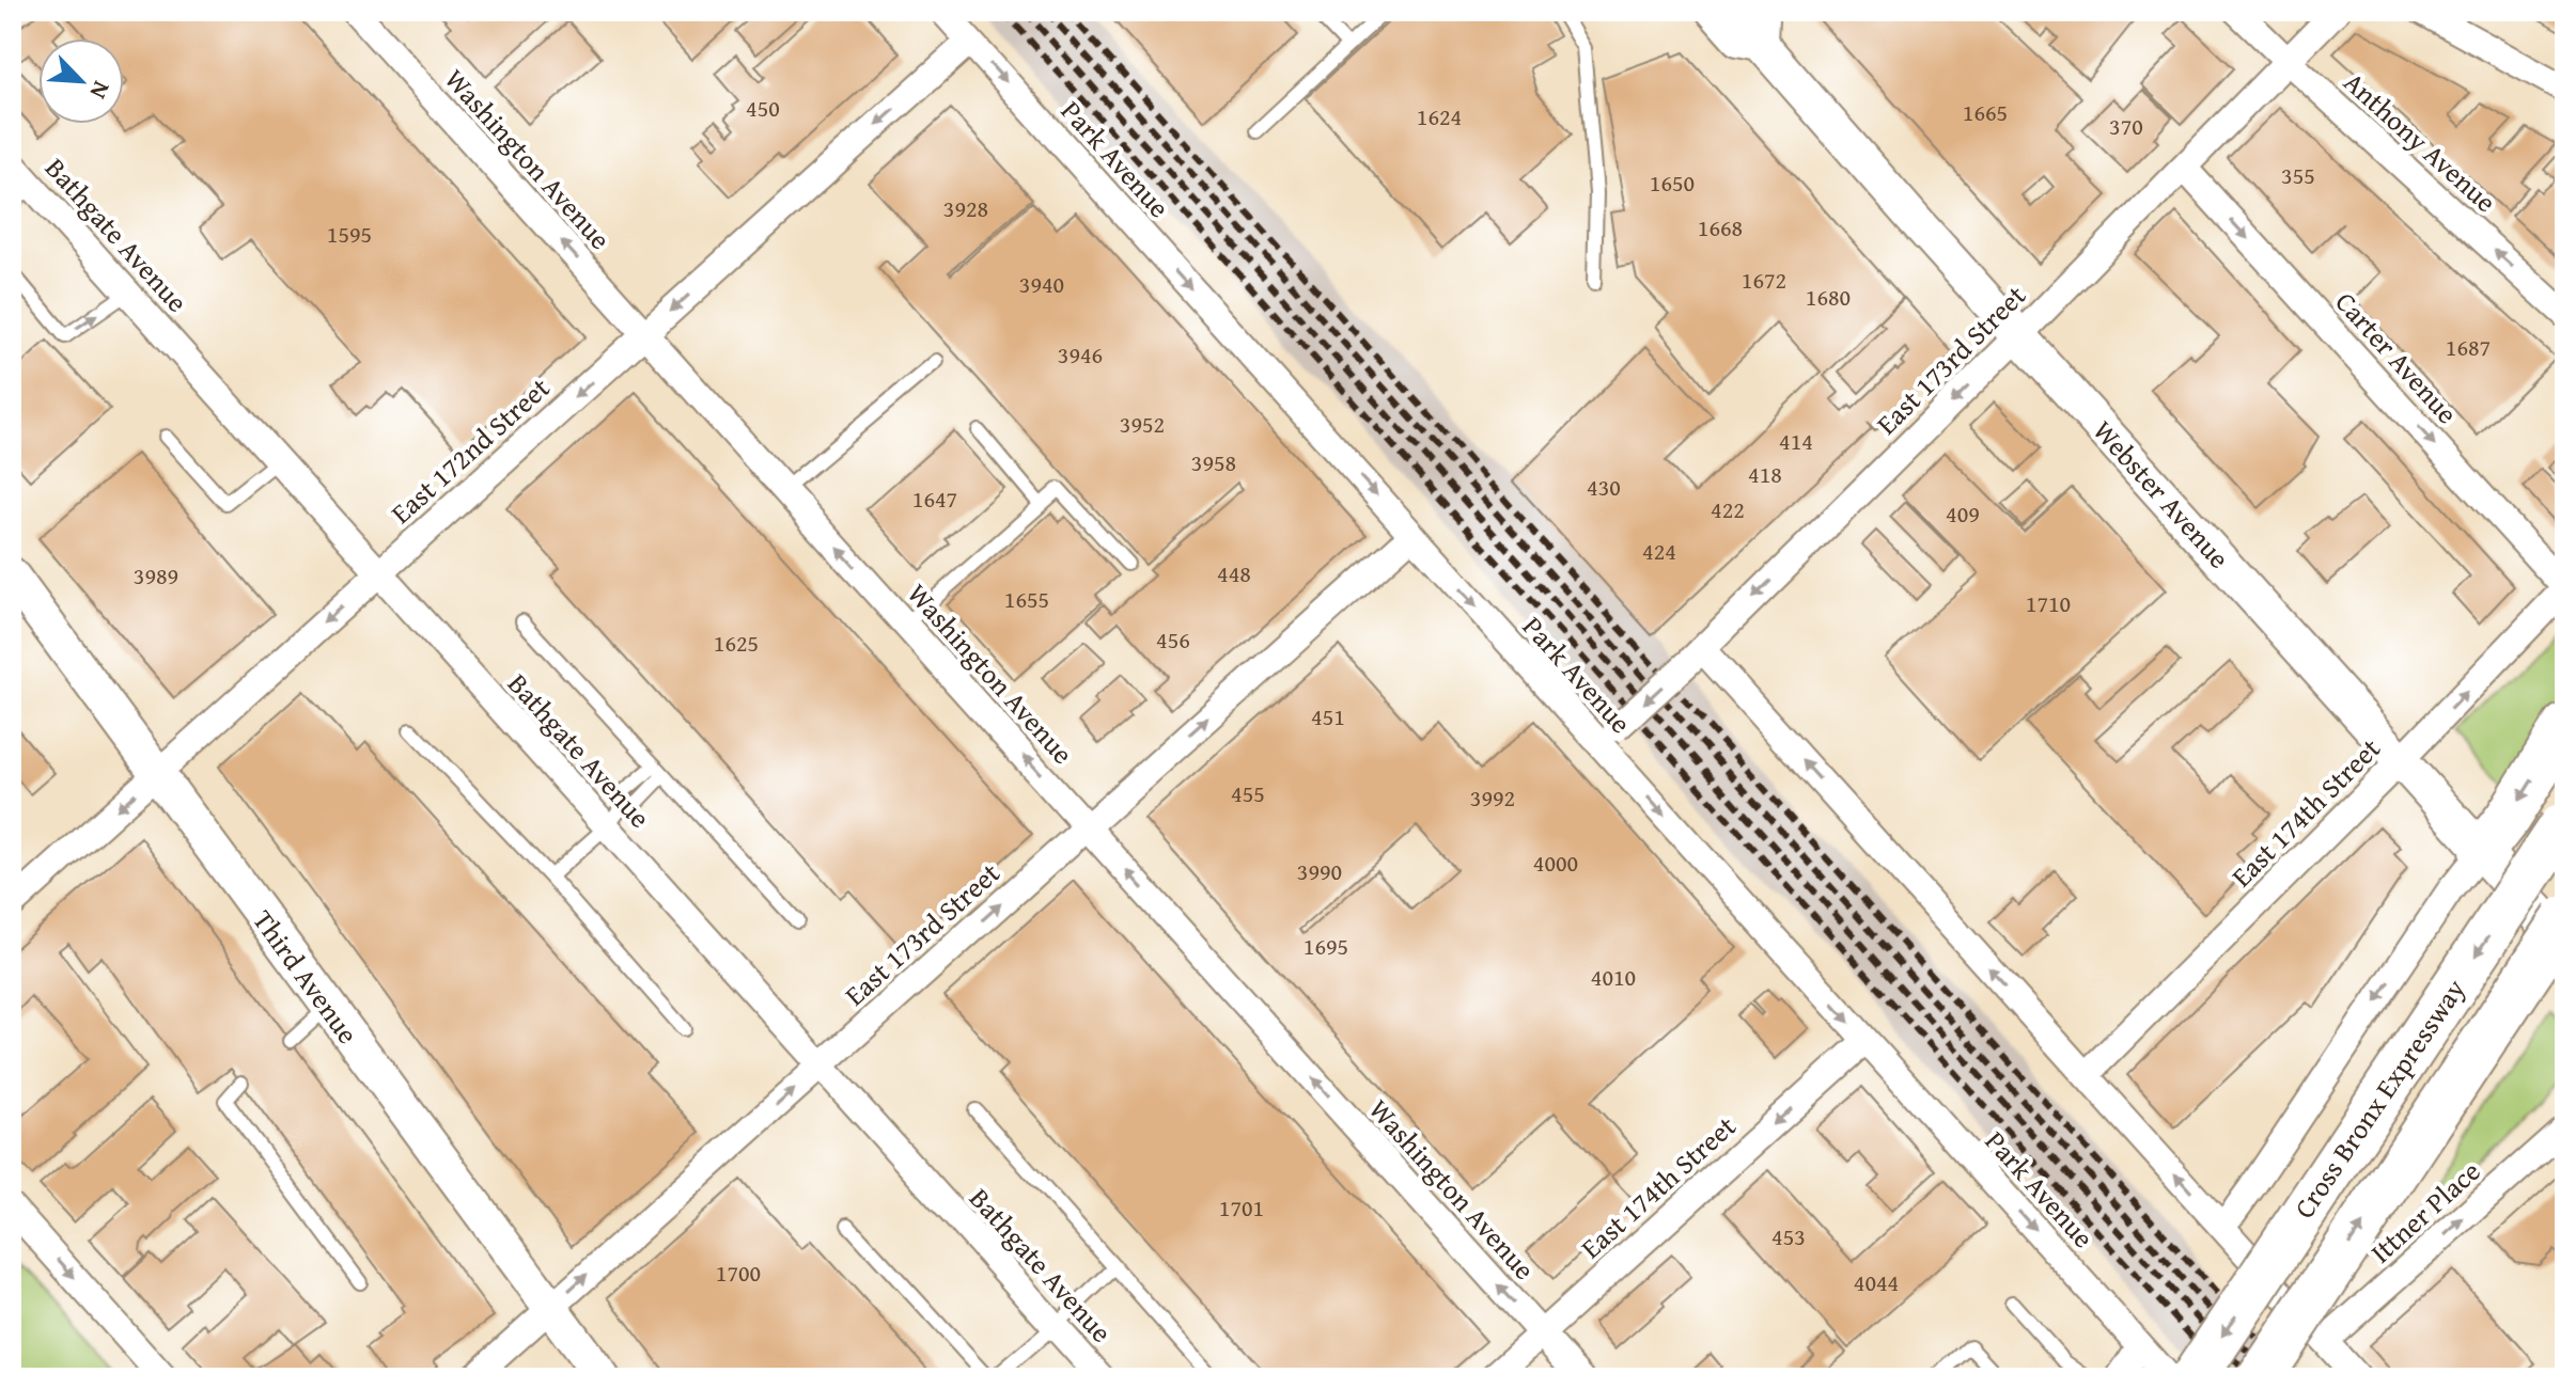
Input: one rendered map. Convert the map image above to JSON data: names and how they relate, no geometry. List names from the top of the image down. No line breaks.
{"streets":{"highway":["Cross Bronx Expressway"],"main road":["Webster Avenue","Third Avenue"],"street":["Anthony Avenue","Washington Avenue","Park Avenue","Bathgate Avenue","Carter Avenue","East 173rd Street","East 172nd Street","East 174th Street","Ittner Place"]},"crossings":[["Anthony Avenue","East 173rd Street"],["Washington Avenue","East 173rd Street"],["Washington Avenue","East 172nd Street"],["Washington Avenue","East 174th Street"],["Park Avenue","East 173rd Street"],["Park Avenue","East 172nd Street"],["Park Avenue","East 174th Street"],["Bathgate Avenue","East 173rd Street"],["Bathgate Avenue","East 172nd Street"],["Carter Avenue","East 173rd Street"],["Carter Avenue","East 174th Street"],["East 173rd Street","Webster Avenue"],["East 173rd Street","Third Avenue"],["East 172nd Street","Third Avenue"],["Webster Avenue","East 174th Street"]],"one_way":["Washington Avenue","Carter Avenue","East 172nd Street"],"house_numbers":["450","1665","1624","370","355","1650","3928","1668","1595","1672","3940","1680","1687","3946","3952","414","3958","418","430","1647","422","409","424","448","3989","1655","1710","456","1625","451","455","3992","4000","3990","1695","4010","1701","453","1700","4044"],"north":"bottom right"}
